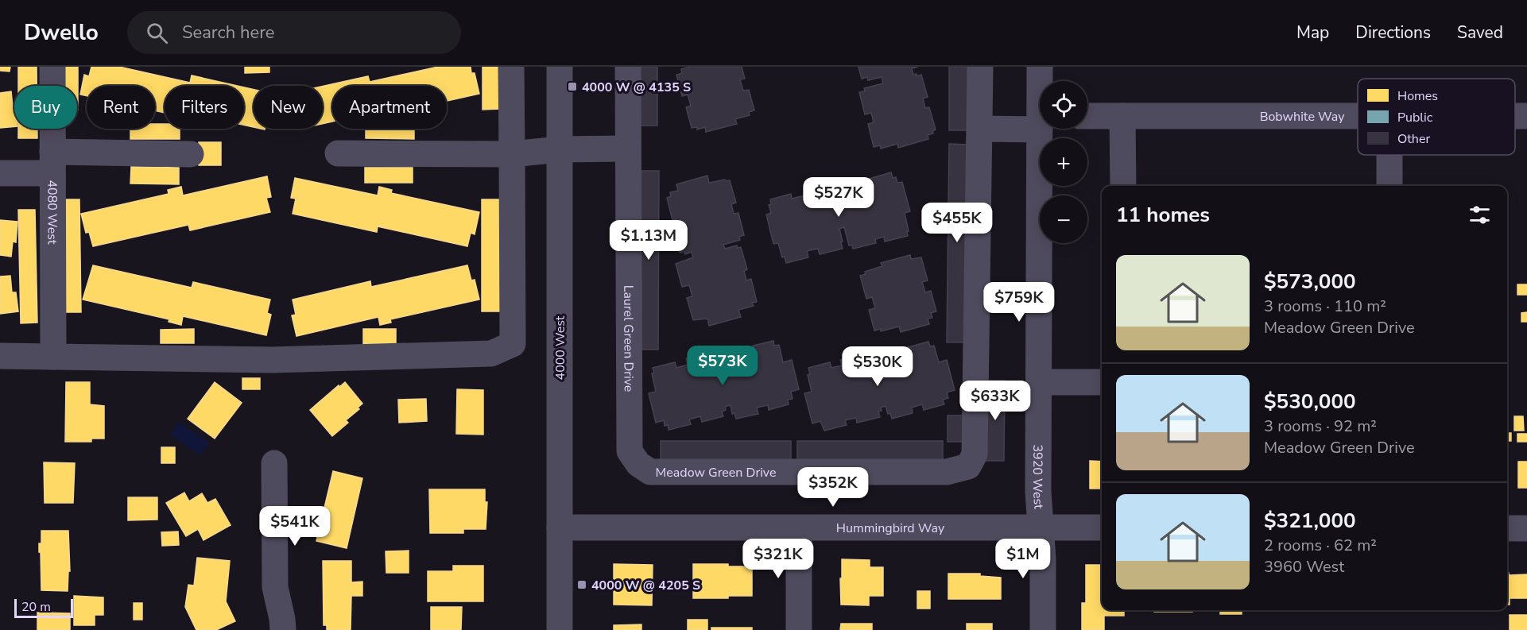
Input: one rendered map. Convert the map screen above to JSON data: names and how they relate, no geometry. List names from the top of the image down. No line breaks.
{"streets":{"street":["Bobwhite Way","4080 West","Laurel Green Drive","4000 West","Meadow Green Drive","3920 West","Hummingbird Way"]},"crossings":[["Laurel Green Drive","Meadow Green Drive"],["4000 West","Hummingbird Way"],["3920 West","Hummingbird Way"]],"places":{"transit":["4000 W @ 4135 S","4000 W @ 4205 S"]},"legend":["Homes","Public","Other"],"scale_bar":"20 m","page":{"header":"Dwello","search":"Search here","nav":["Map","Directions","Saved"],"map_buttons":["+","−"],"chip":["Buy","Rent","Filters","New","Apartment"],"price":["$527K","$455K","$1.13M","$759K","$573K","$530K","$633K","$352K","$541K","$321K","$1M"],"heading":"11 homes","list":[{"name":"$573,000","note":"3 rooms · 110 m² · Meadow Green Drive"},{"name":"$530,000","note":"3 rooms · 92 m² · Meadow Green Drive"},{"name":"$321,000","note":"2 rooms · 62 m² · 3960 West"}],"scale":"20 m"}}
